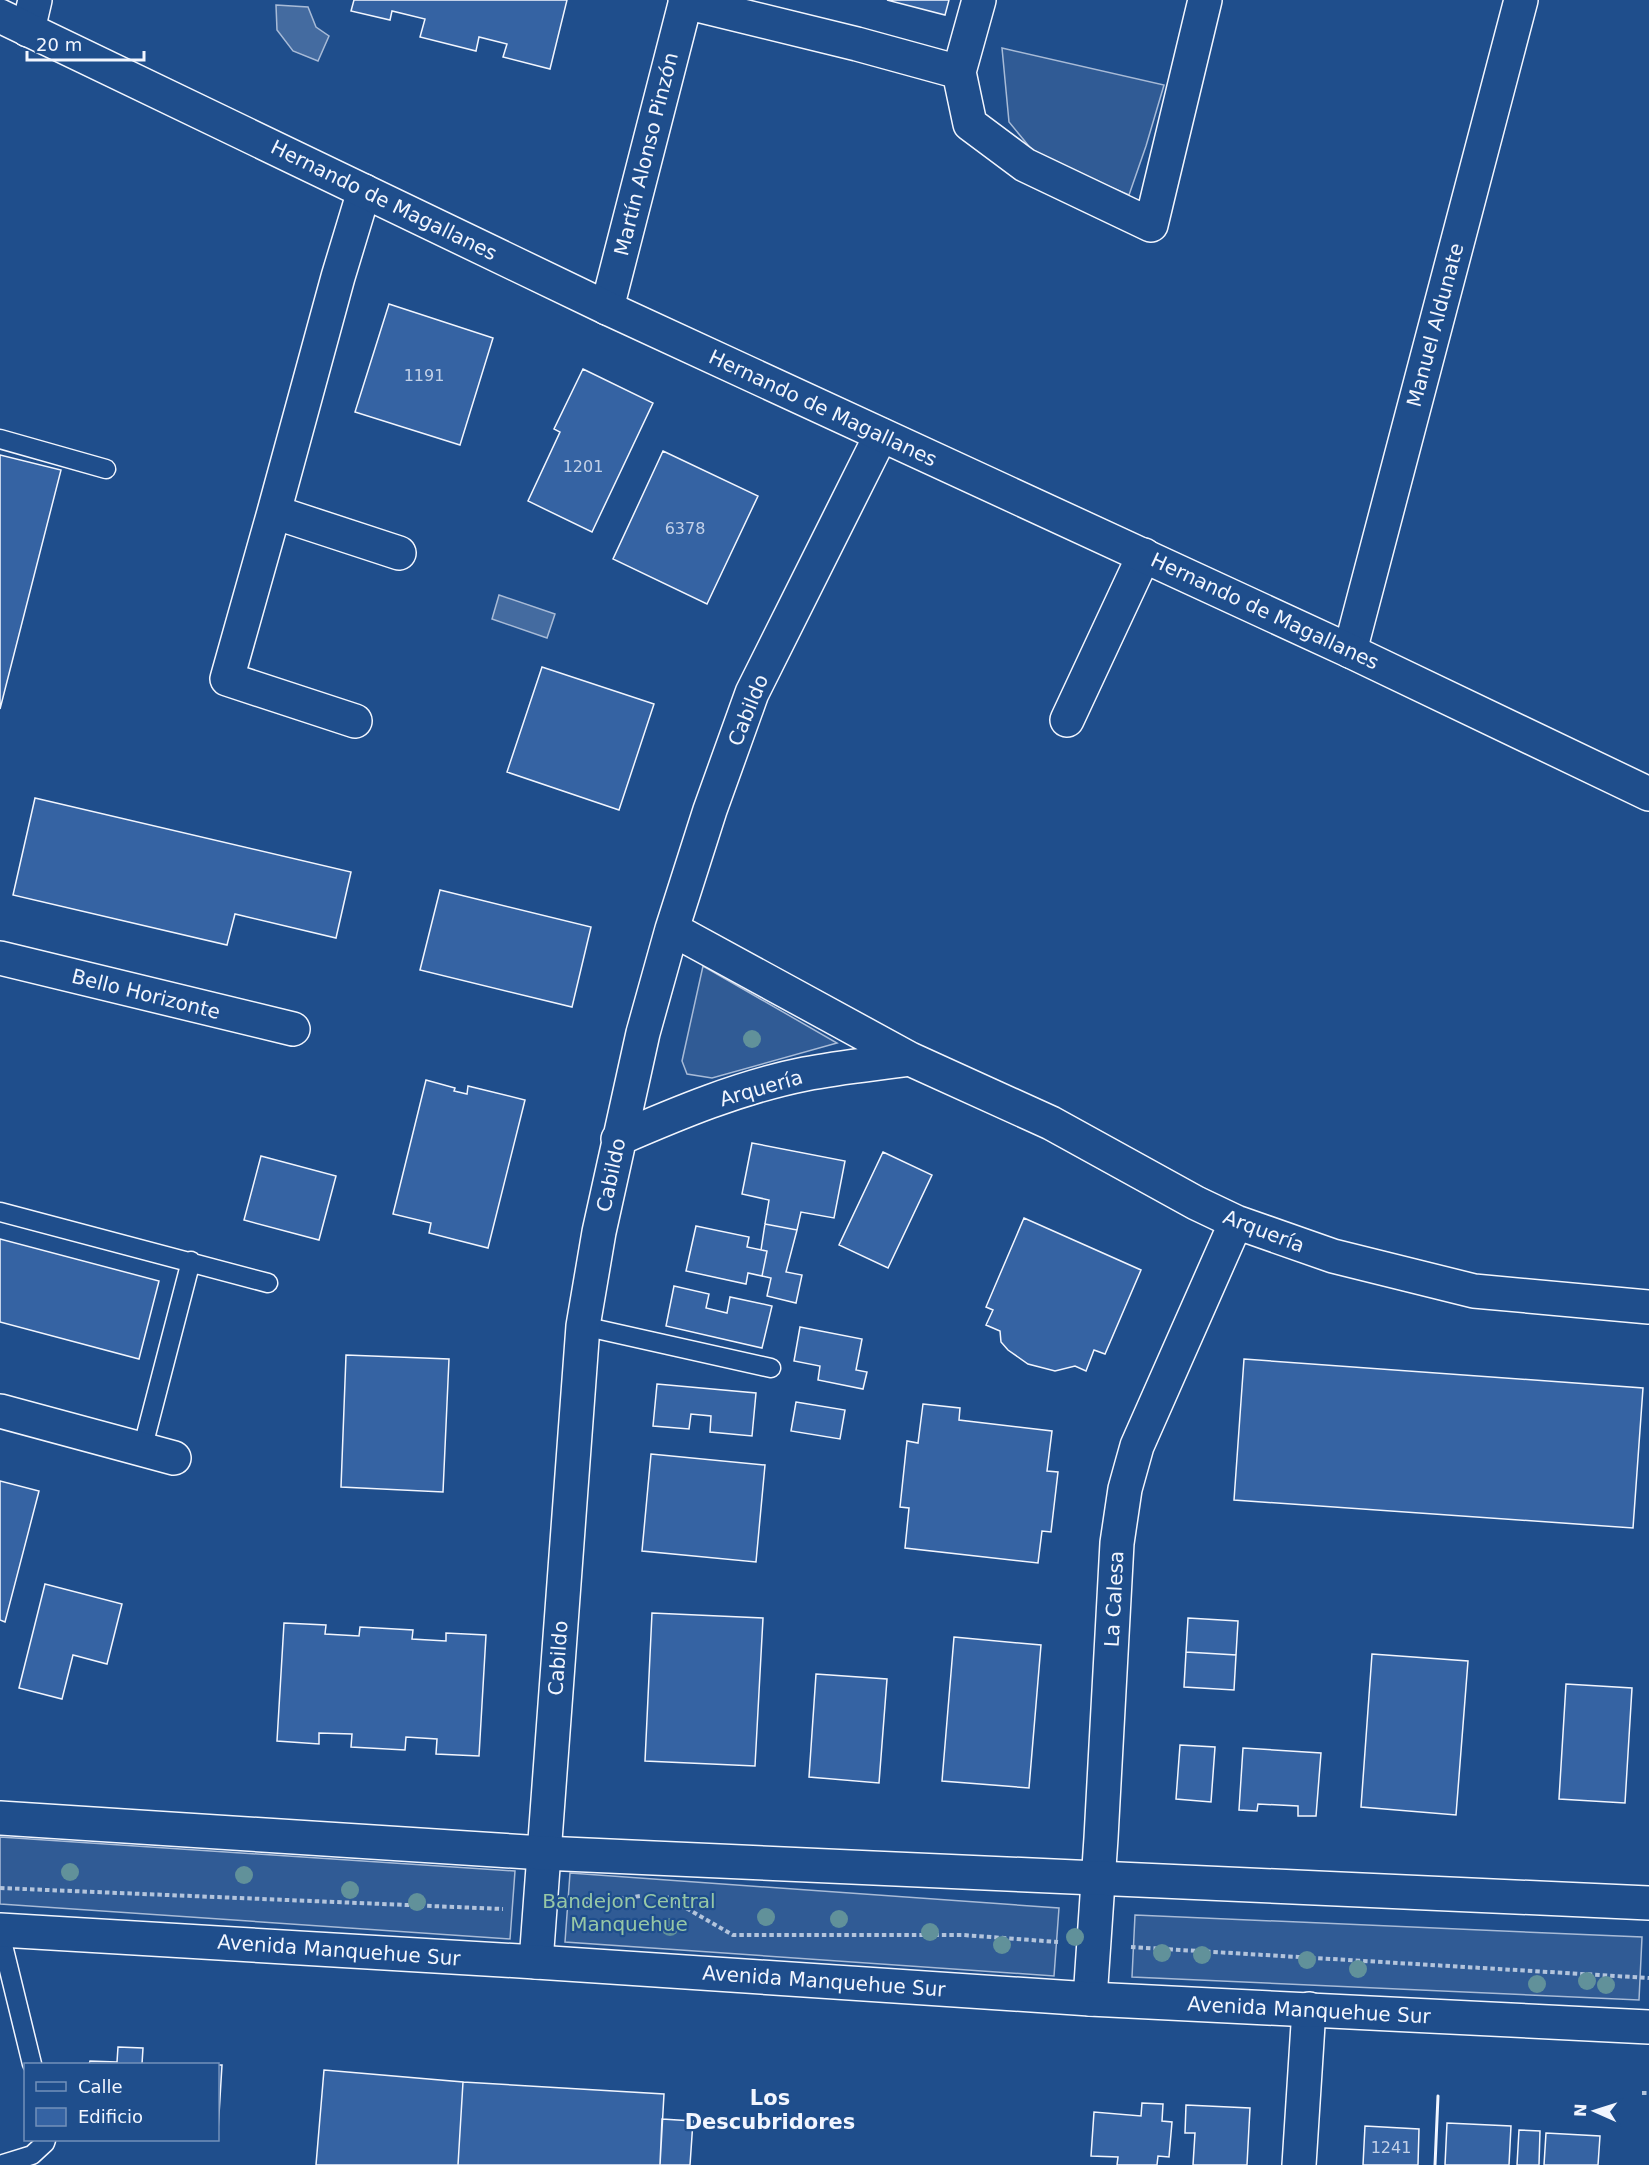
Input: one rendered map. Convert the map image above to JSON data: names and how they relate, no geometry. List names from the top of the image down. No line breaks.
{"streets":{"street":["Martín Alonso Pinzón","Hernando de Magallanes","Manuel Aldunate","Cabildo","Bello Horizonte","Arquería","La Calesa","Avenida Manquehue Sur"]},"crossings":[["Martín Alonso Pinzón","Hernando de Magallanes"],["Hernando de Magallanes","Manuel Aldunate"],["Hernando de Magallanes","Cabildo"],["Cabildo","Arquería"],["Cabildo","Avenida Manquehue Sur"],["Arquería","La Calesa"],["La Calesa","Avenida Manquehue Sur"]],"districts":["Los Descubridores"],"parks":["Bandejon Central Manquehue"],"house_numbers":["1191","1201","6378","1241"],"legend":["Calle","Edificio"],"scale_bar":"20 m","north":"left"}
